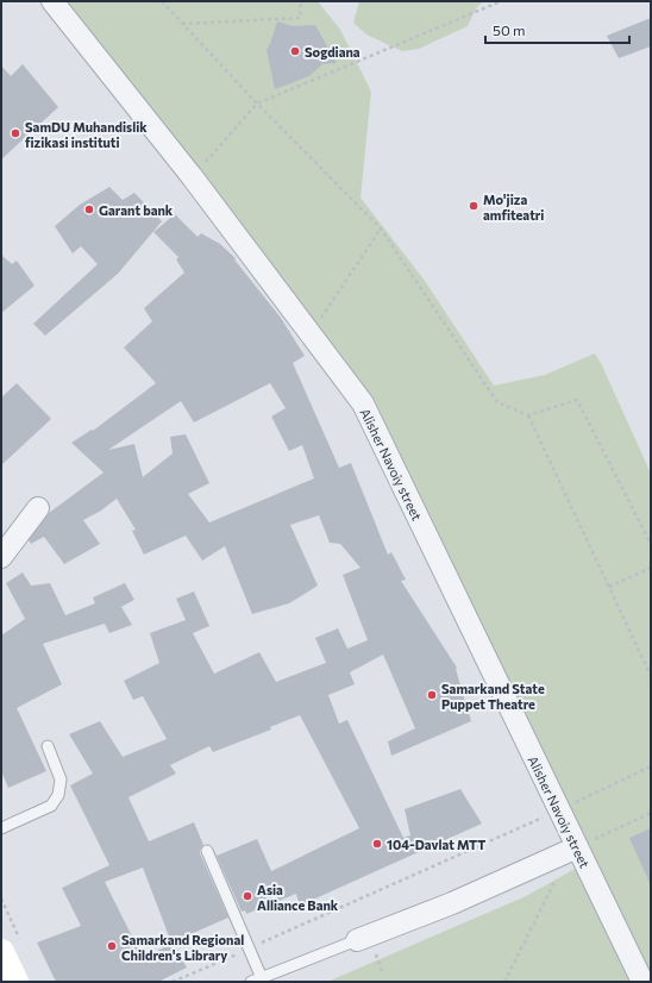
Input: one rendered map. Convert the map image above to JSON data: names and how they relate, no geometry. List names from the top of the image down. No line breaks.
{"streets":{"street":["Alisher Navoiy street"]},"places":["Sogdiana","SamDU Muhandislik fizikasi instituti","Mo'jiza amfiteatri","Garant bank","Samarkand State Puppet Theatre","104-Davlat MTT","Asia Alliance Bank","Samarkand Regional Children's Library"],"scale_bar":"50 m"}
